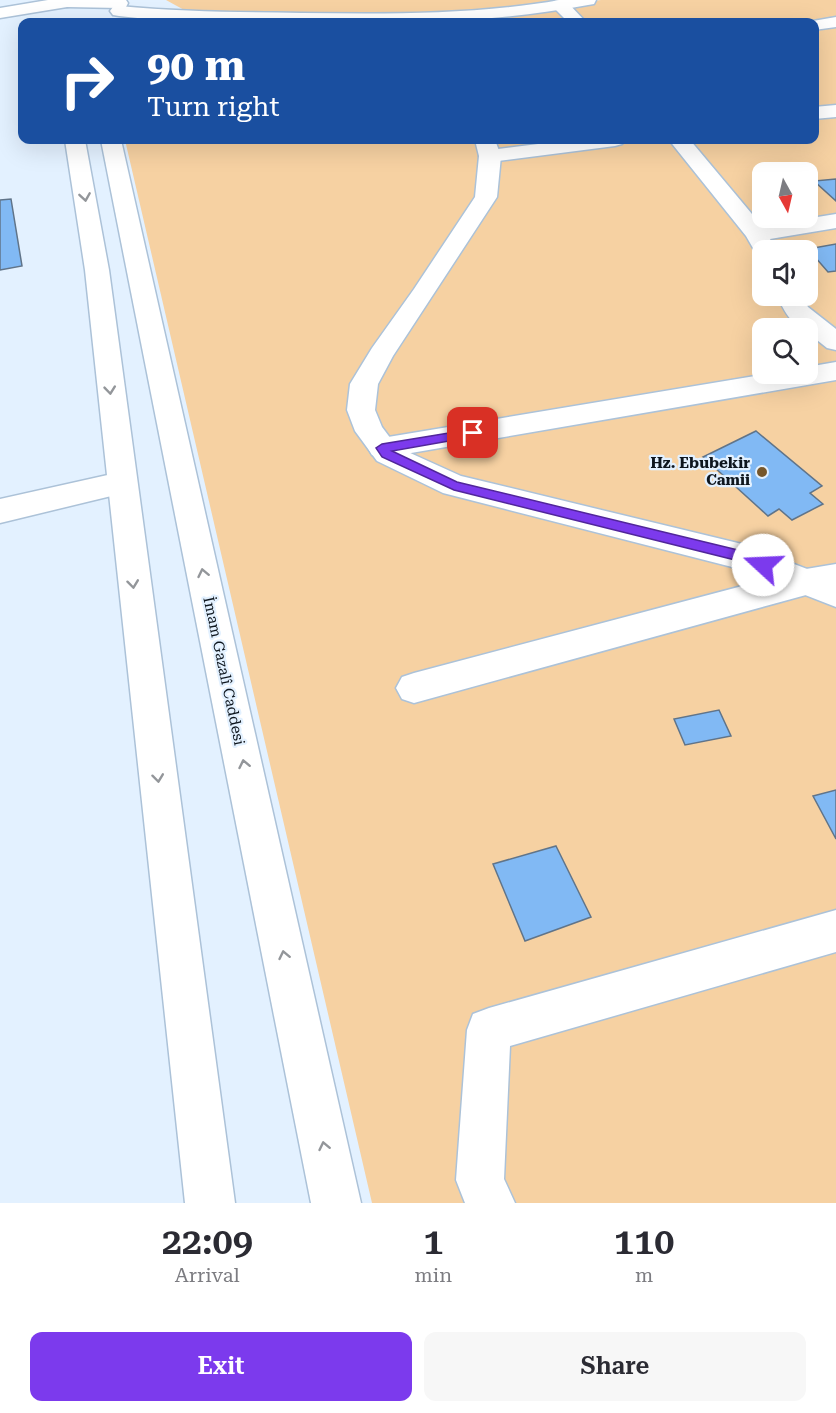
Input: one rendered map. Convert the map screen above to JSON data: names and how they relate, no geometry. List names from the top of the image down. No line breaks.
{"streets":{"street":["İmam Gazalî Caddesi"]},"places":["Hz. Ebubekir Camii"],"north":"bottom","page":{"turn":["90 m","Turn right"],"eta":["22:09","Arrival","1","min","110","m"],"buttons":["Exit","Share"]}}
